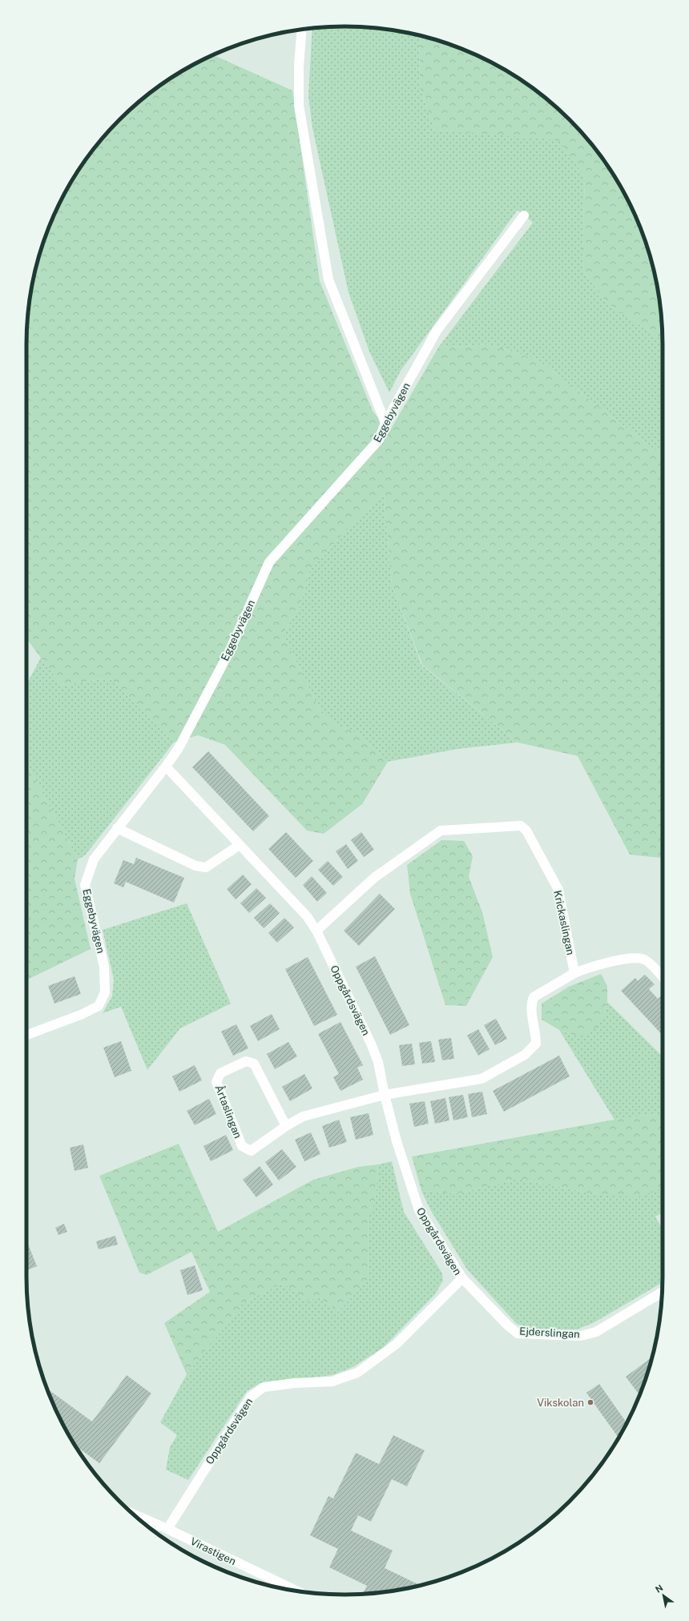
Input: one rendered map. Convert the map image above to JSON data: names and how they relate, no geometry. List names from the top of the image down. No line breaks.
{"streets":{"street":["Eggebyvägen","Krickaslingan","Oppgårdsvägen","Årtaslingan","Ejderslingan","Virastigen"]},"crossings":[["Eggebyvägen","Oppgårdsvägen"],["Krickaslingan","Oppgårdsvägen"],["Oppgårdsvägen","Årtaslingan"],["Oppgårdsvägen","Ejderslingan"],["Oppgårdsvägen","Virastigen"]],"places":["Vikskolan"],"north":"top left"}
